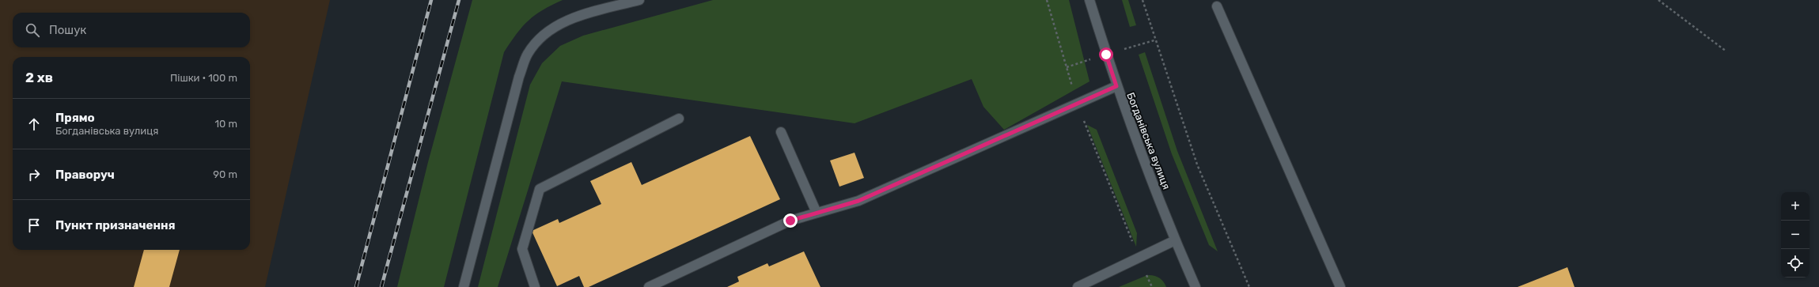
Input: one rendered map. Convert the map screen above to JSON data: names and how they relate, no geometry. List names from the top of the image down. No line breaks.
{"streets":{"main road":["Богданівська вулиця"]},"page":{"search":"Пошук","heading":["2 хв","Пішки · 100 m"],"list":[["Прямо","Богданівська вулиця","10 m"],["Праворуч","90 m"],"Пункт призначення"],"map_buttons":["+","−"]}}
